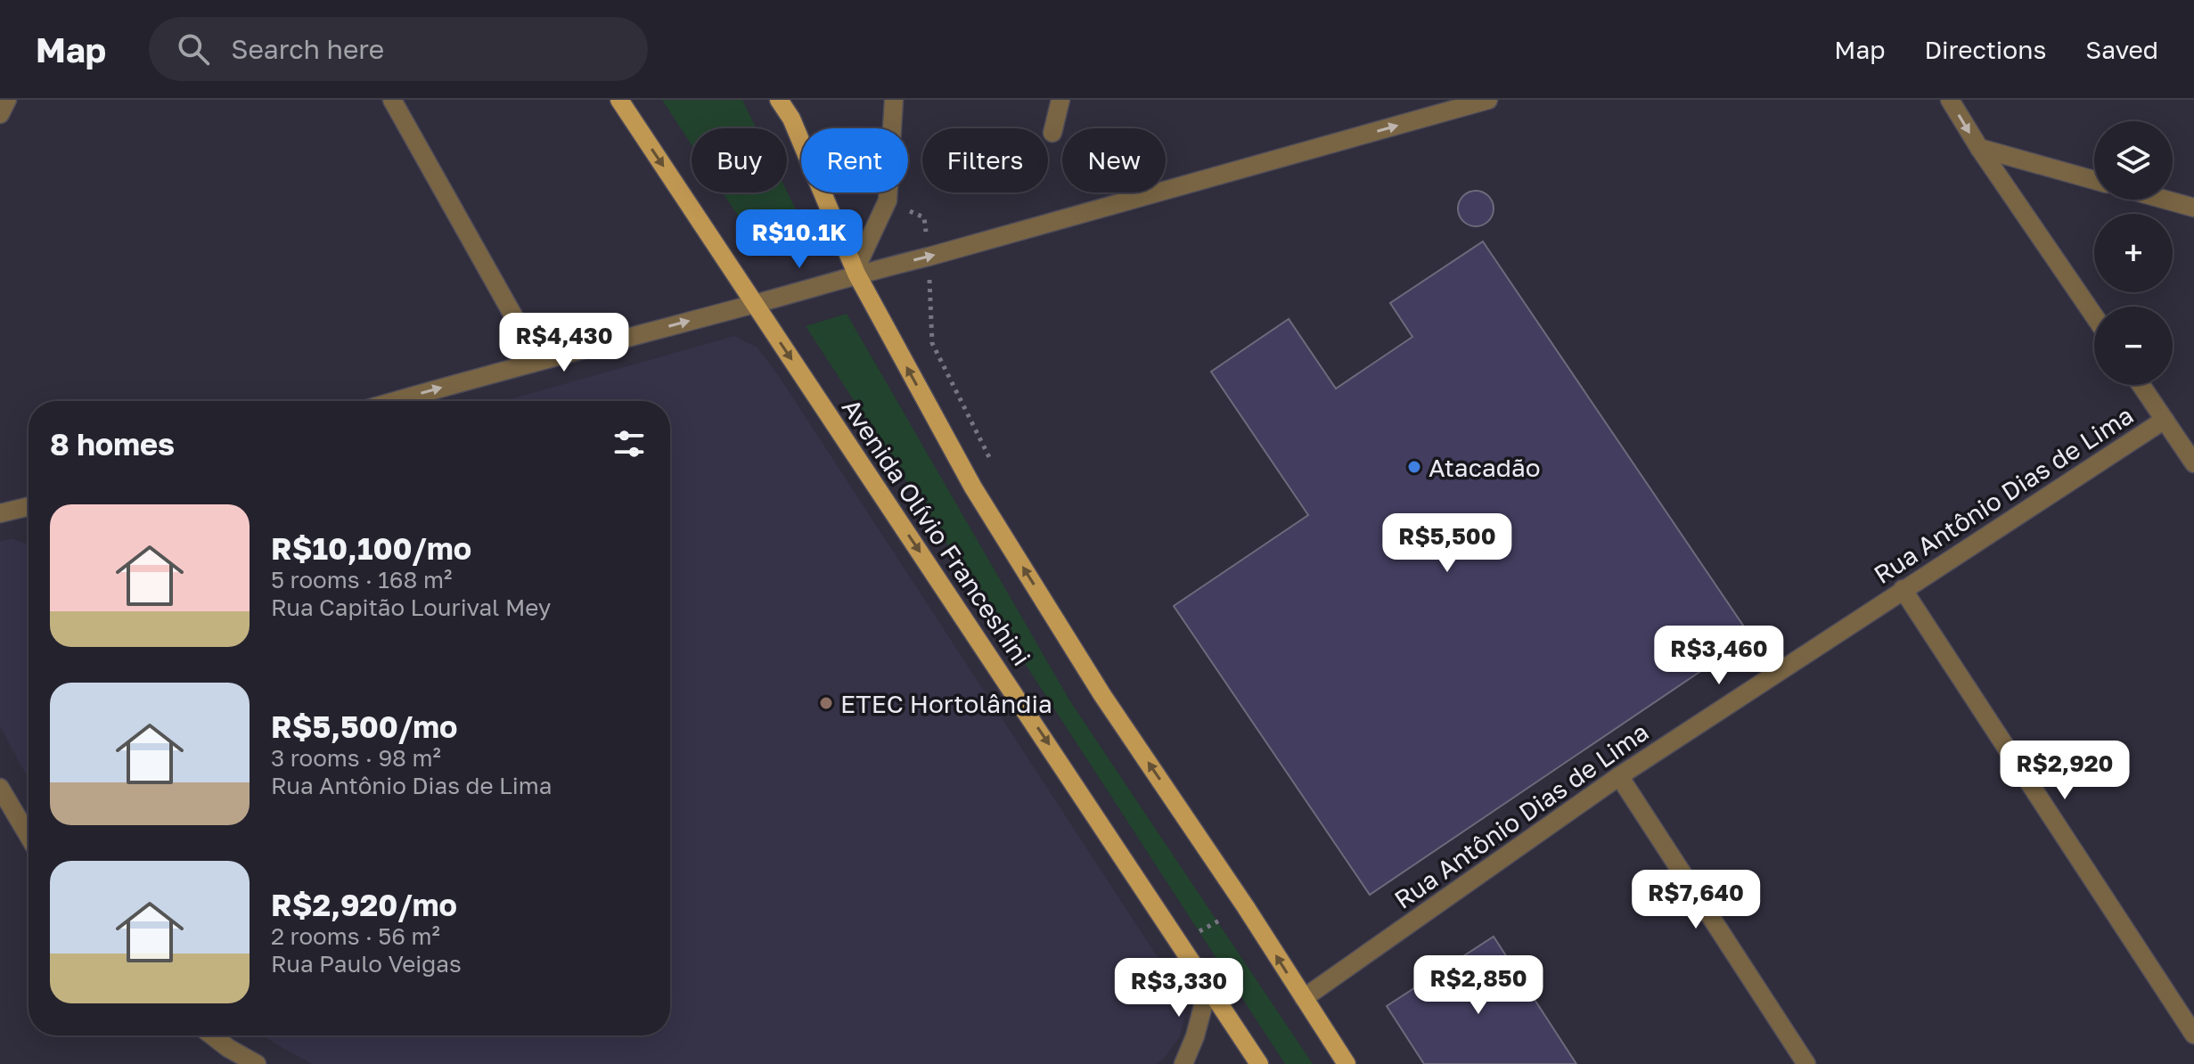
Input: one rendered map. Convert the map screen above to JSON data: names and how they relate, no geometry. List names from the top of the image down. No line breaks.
{"streets":{"main road":["Avenida Olívio Franceshini"],"street":["Rua Antônio Dias de Lima"]},"crossings":[["Rua Antônio Dias de Lima","Avenida Olívio Franceshini"]],"places":["Atacadão","ETEC Hortolândia"],"page":{"header":"Map","search":"Search here","nav":["Map","Directions","Saved"],"map_buttons":["+","−"],"chip":["Buy","Rent","Filters","New"],"price":["R$10.1K","R$4,430","R$5,500","R$3,460","R$2,920","R$7,640","R$2,850","R$3,330"],"heading":"8 homes","list":[{"name":"R$10,100/mo","note":"5 rooms · 168 m² · Rua Capitão Lourival Mey"},{"name":"R$5,500/mo","note":"3 rooms · 98 m² · Rua Antônio Dias de Lima"},{"name":"R$2,920/mo","note":"2 rooms · 56 m² · Rua Paulo Veigas"}]}}
